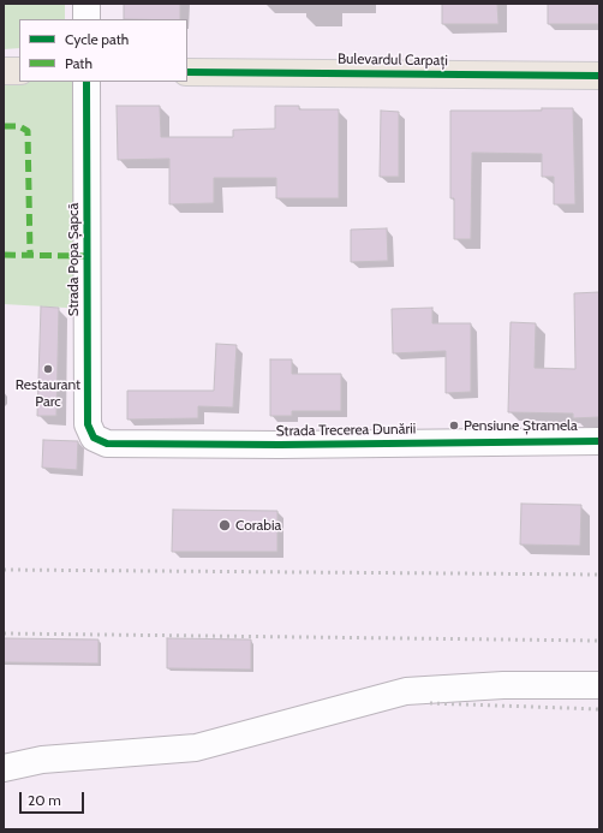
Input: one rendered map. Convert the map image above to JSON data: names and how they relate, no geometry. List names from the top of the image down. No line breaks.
{"streets":{"main road":["Bulevardul Carpați"],"street":["Strada Popa Șapcă","Strada Trecerea Dunării"]},"crossings":[["Strada Popa Șapcă","Strada Trecerea Dunării"]],"places":["Restaurant Parc","Pensiune Ștramela","Corabia"],"legend":["Cycle path","Path"],"scale_bar":"20 m"}
